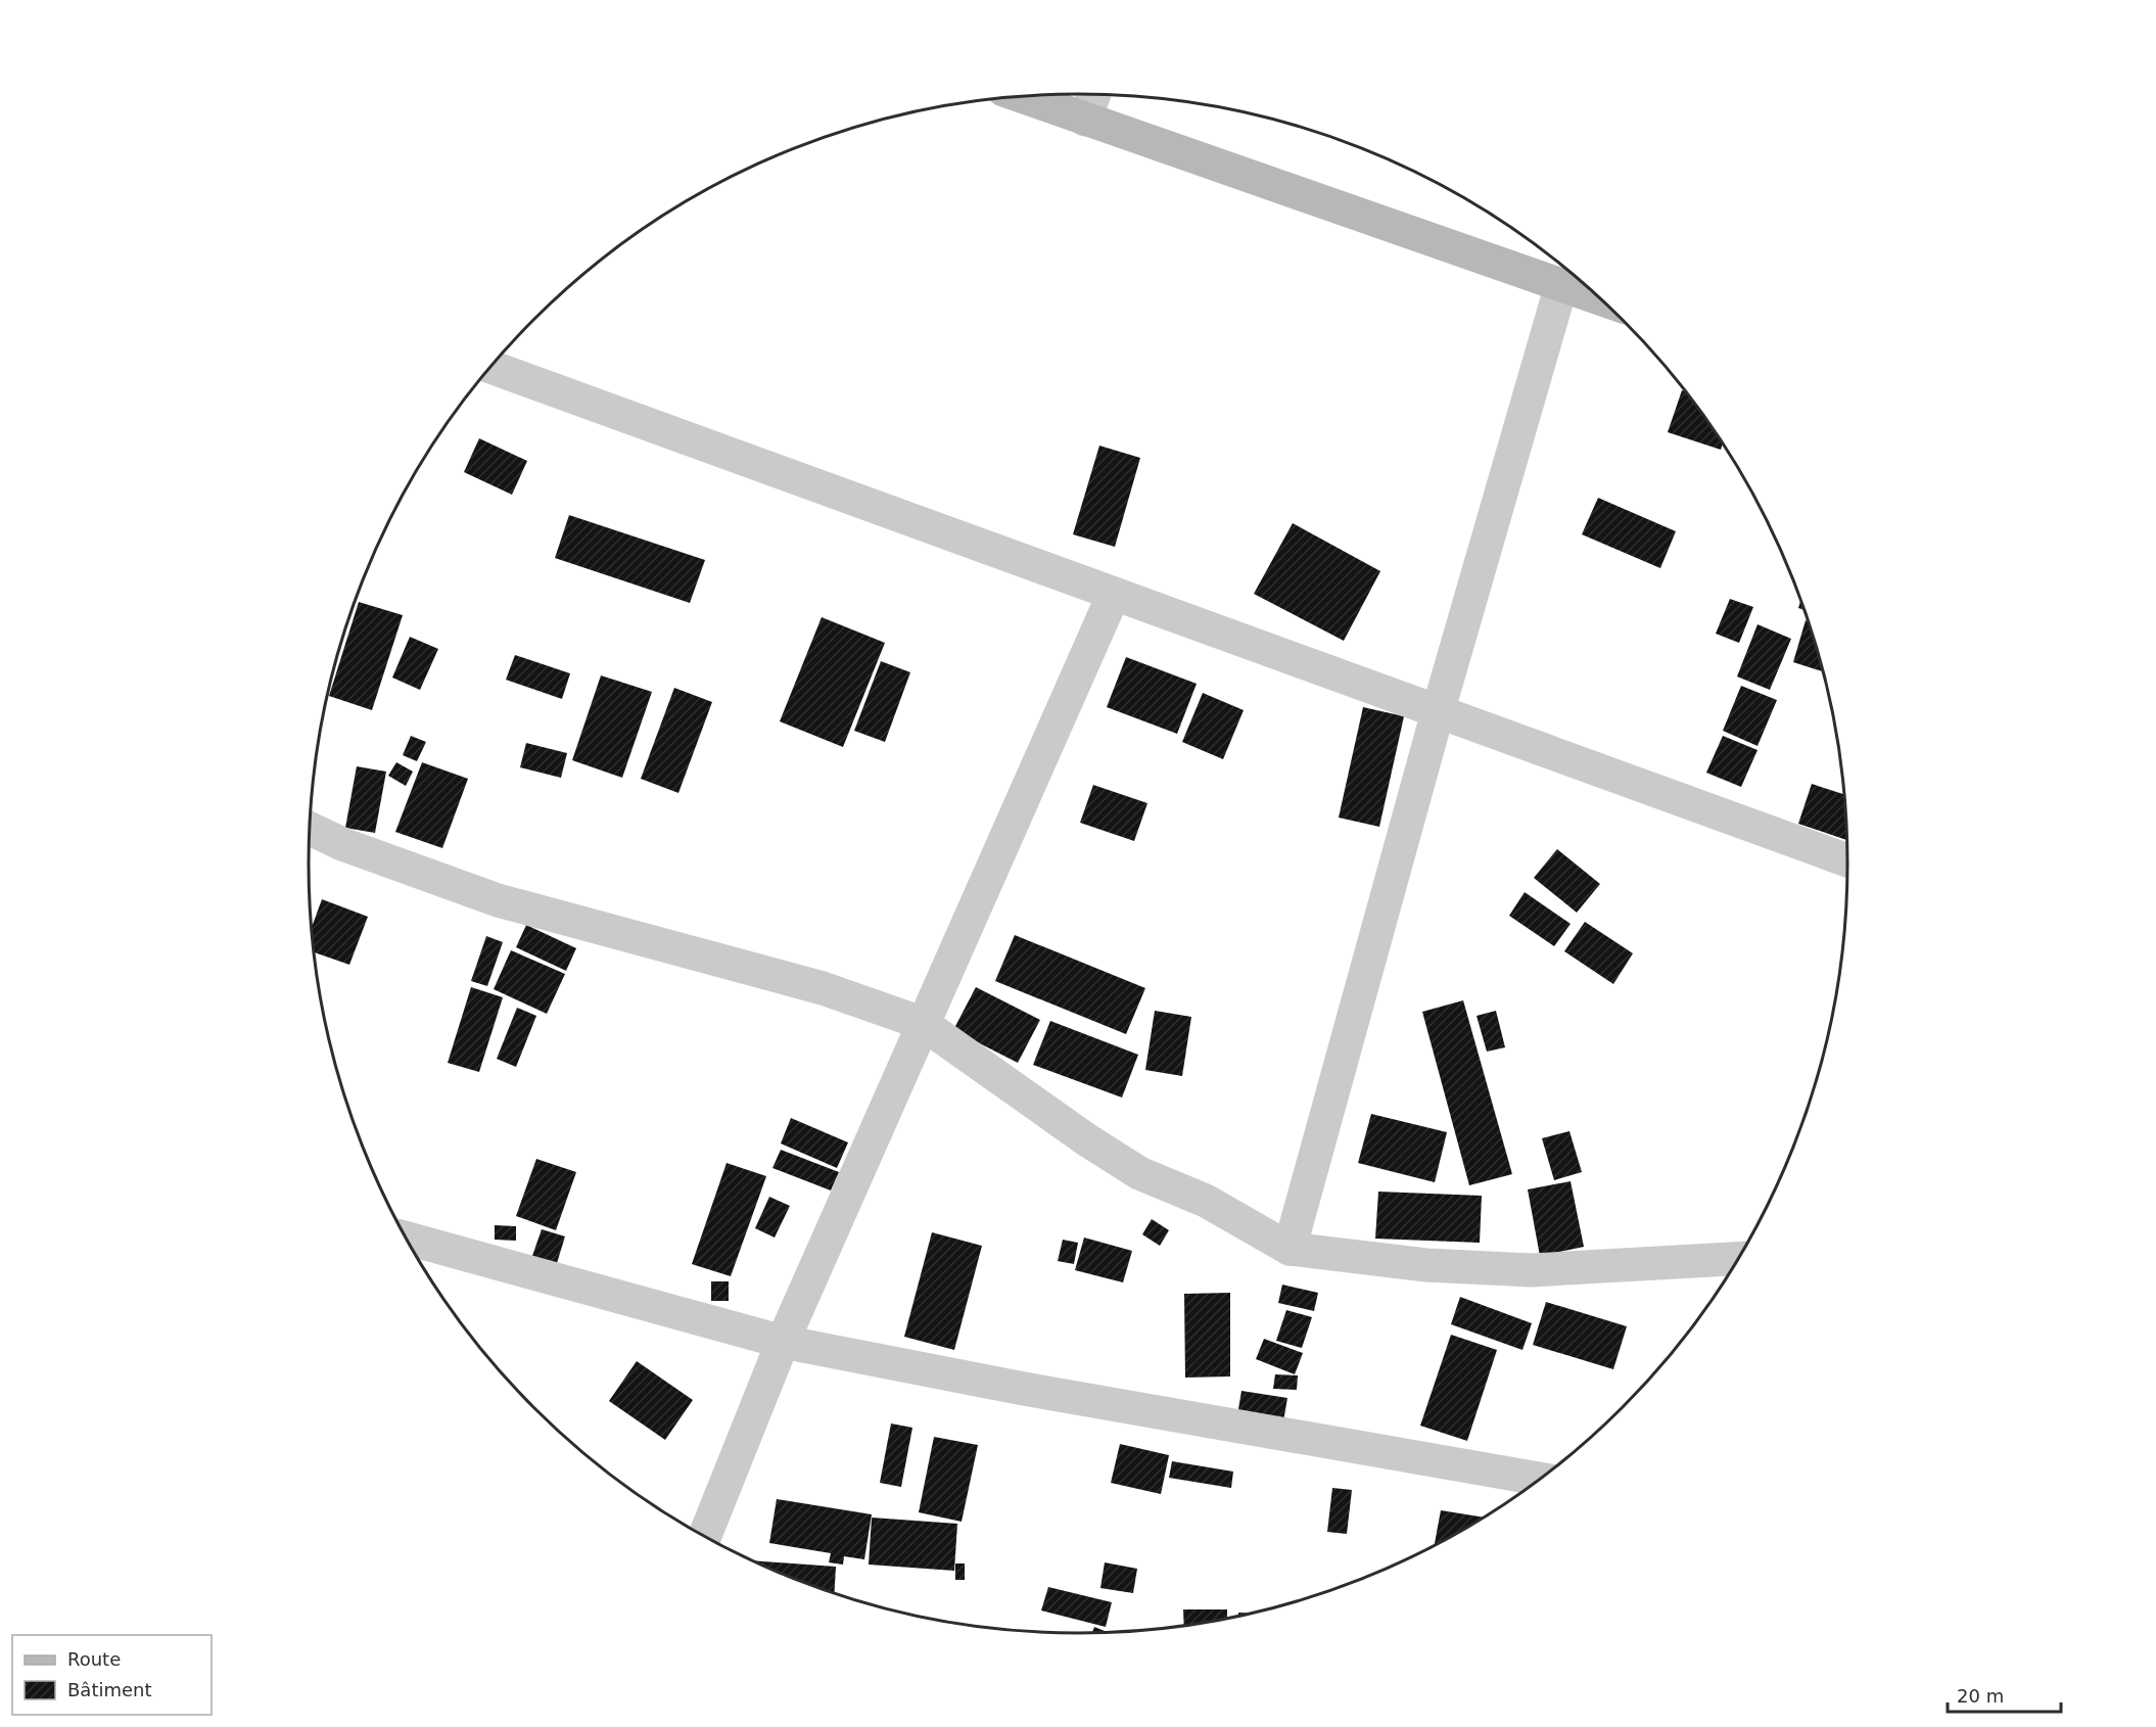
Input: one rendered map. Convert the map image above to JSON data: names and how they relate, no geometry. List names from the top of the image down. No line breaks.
{"legend":["Route","Bâtiment"],"scale_bar":"20 m"}
